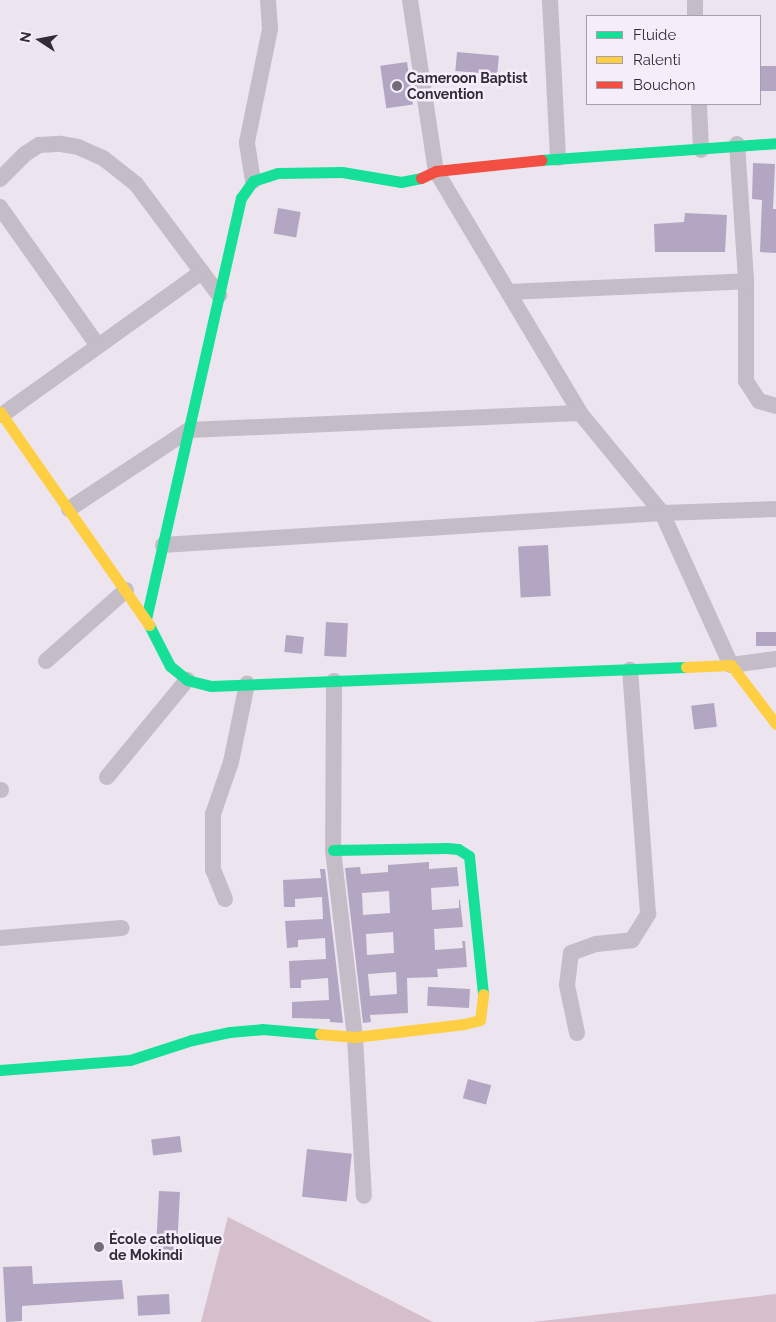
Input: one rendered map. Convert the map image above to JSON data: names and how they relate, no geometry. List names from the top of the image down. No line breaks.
{"places":["Cameroon Baptist Convention","École catholique de Mokindi"],"legend":["Fluide","Ralenti","Bouchon"],"north":"left"}
